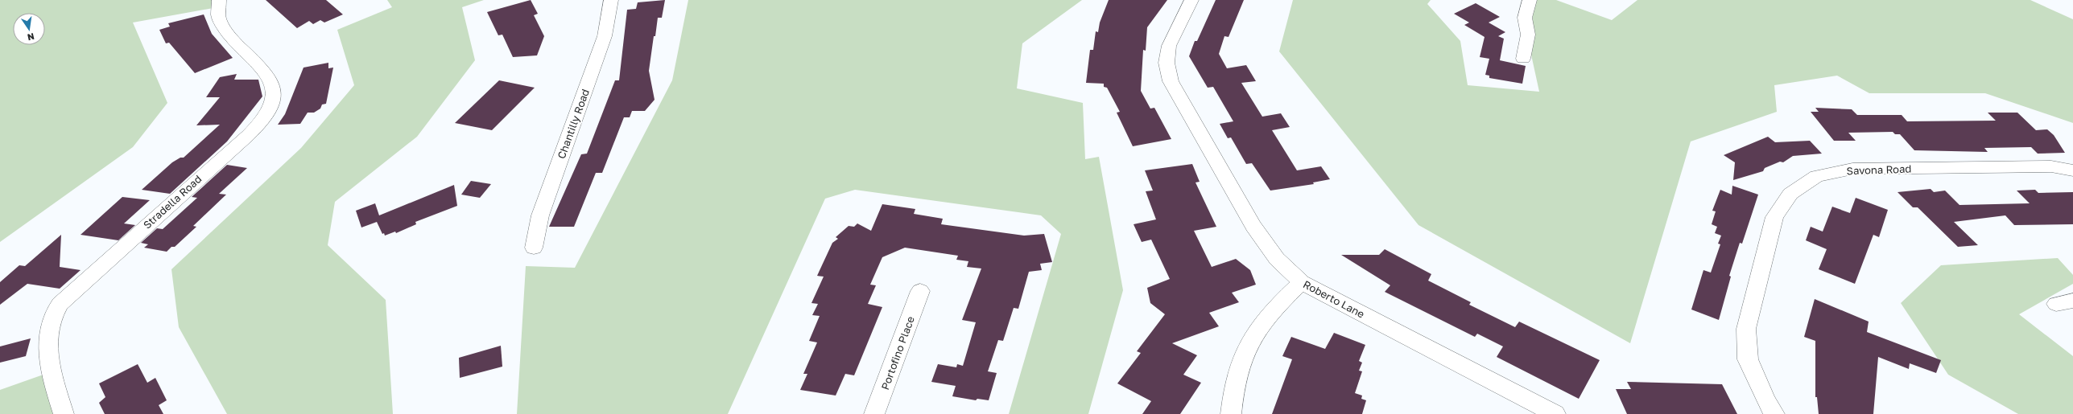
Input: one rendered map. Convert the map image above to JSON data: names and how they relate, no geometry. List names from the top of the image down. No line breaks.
{"streets":{"street":["Chantilly Road","Savona Road","Stradella Road","Roberto Lane","Portofino Place"]},"north":"bottom"}
